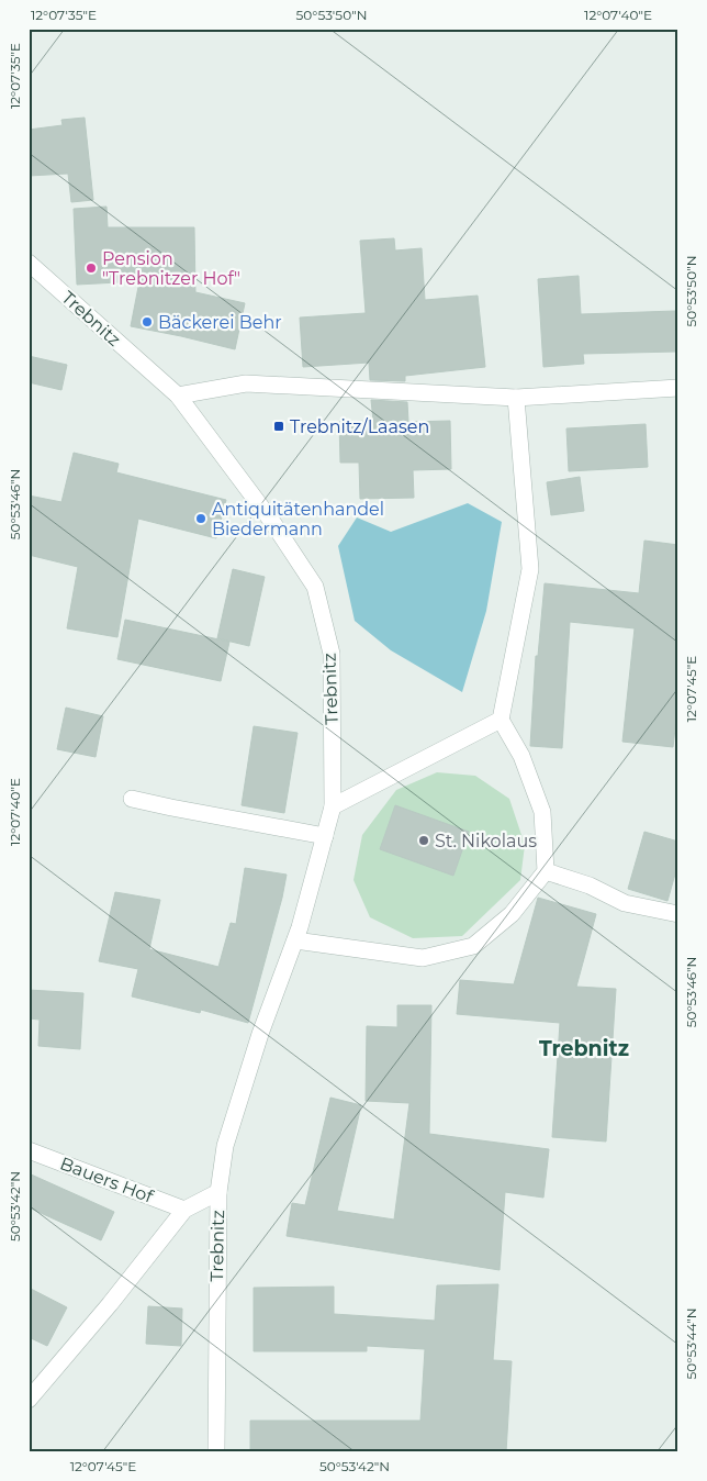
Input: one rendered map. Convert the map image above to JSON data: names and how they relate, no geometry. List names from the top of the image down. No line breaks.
{"streets":{"street":["Trebnitz","Bauers Hof"]},"crossings":[["Trebnitz","Bauers Hof"]],"districts":["Trebnitz"],"places":{"other":["Pension \"Trebnitzer Hof\"","Bäckerei Behr","Antiquitätenhandel Biedermann","St. Nikolaus"],"transit":["Trebnitz/Laasen"]},"coordinates":["12°07'35\"E","50°53'50\"N","12°07'40\"E","50°53'46\"N","12°07'45\"E","50°53'42\"N","50°53'44\"N"]}
